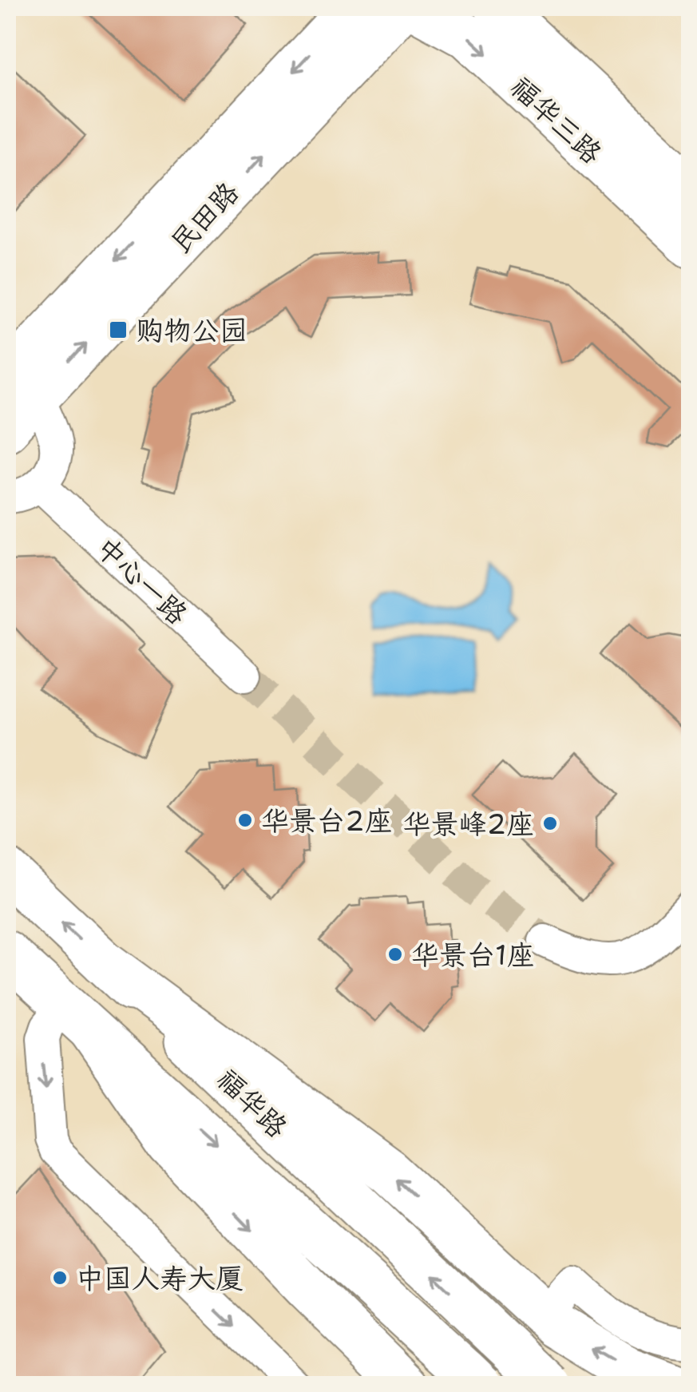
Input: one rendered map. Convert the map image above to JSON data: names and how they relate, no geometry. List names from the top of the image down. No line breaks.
{"streets":{"main road":["福华三路","民田路","福华路"],"street":["中心一路"]},"places":{"transit":["购物公园"],"other":["华景台2座","华景峰2座","华景台1座","中国人寿大厦"]}}
